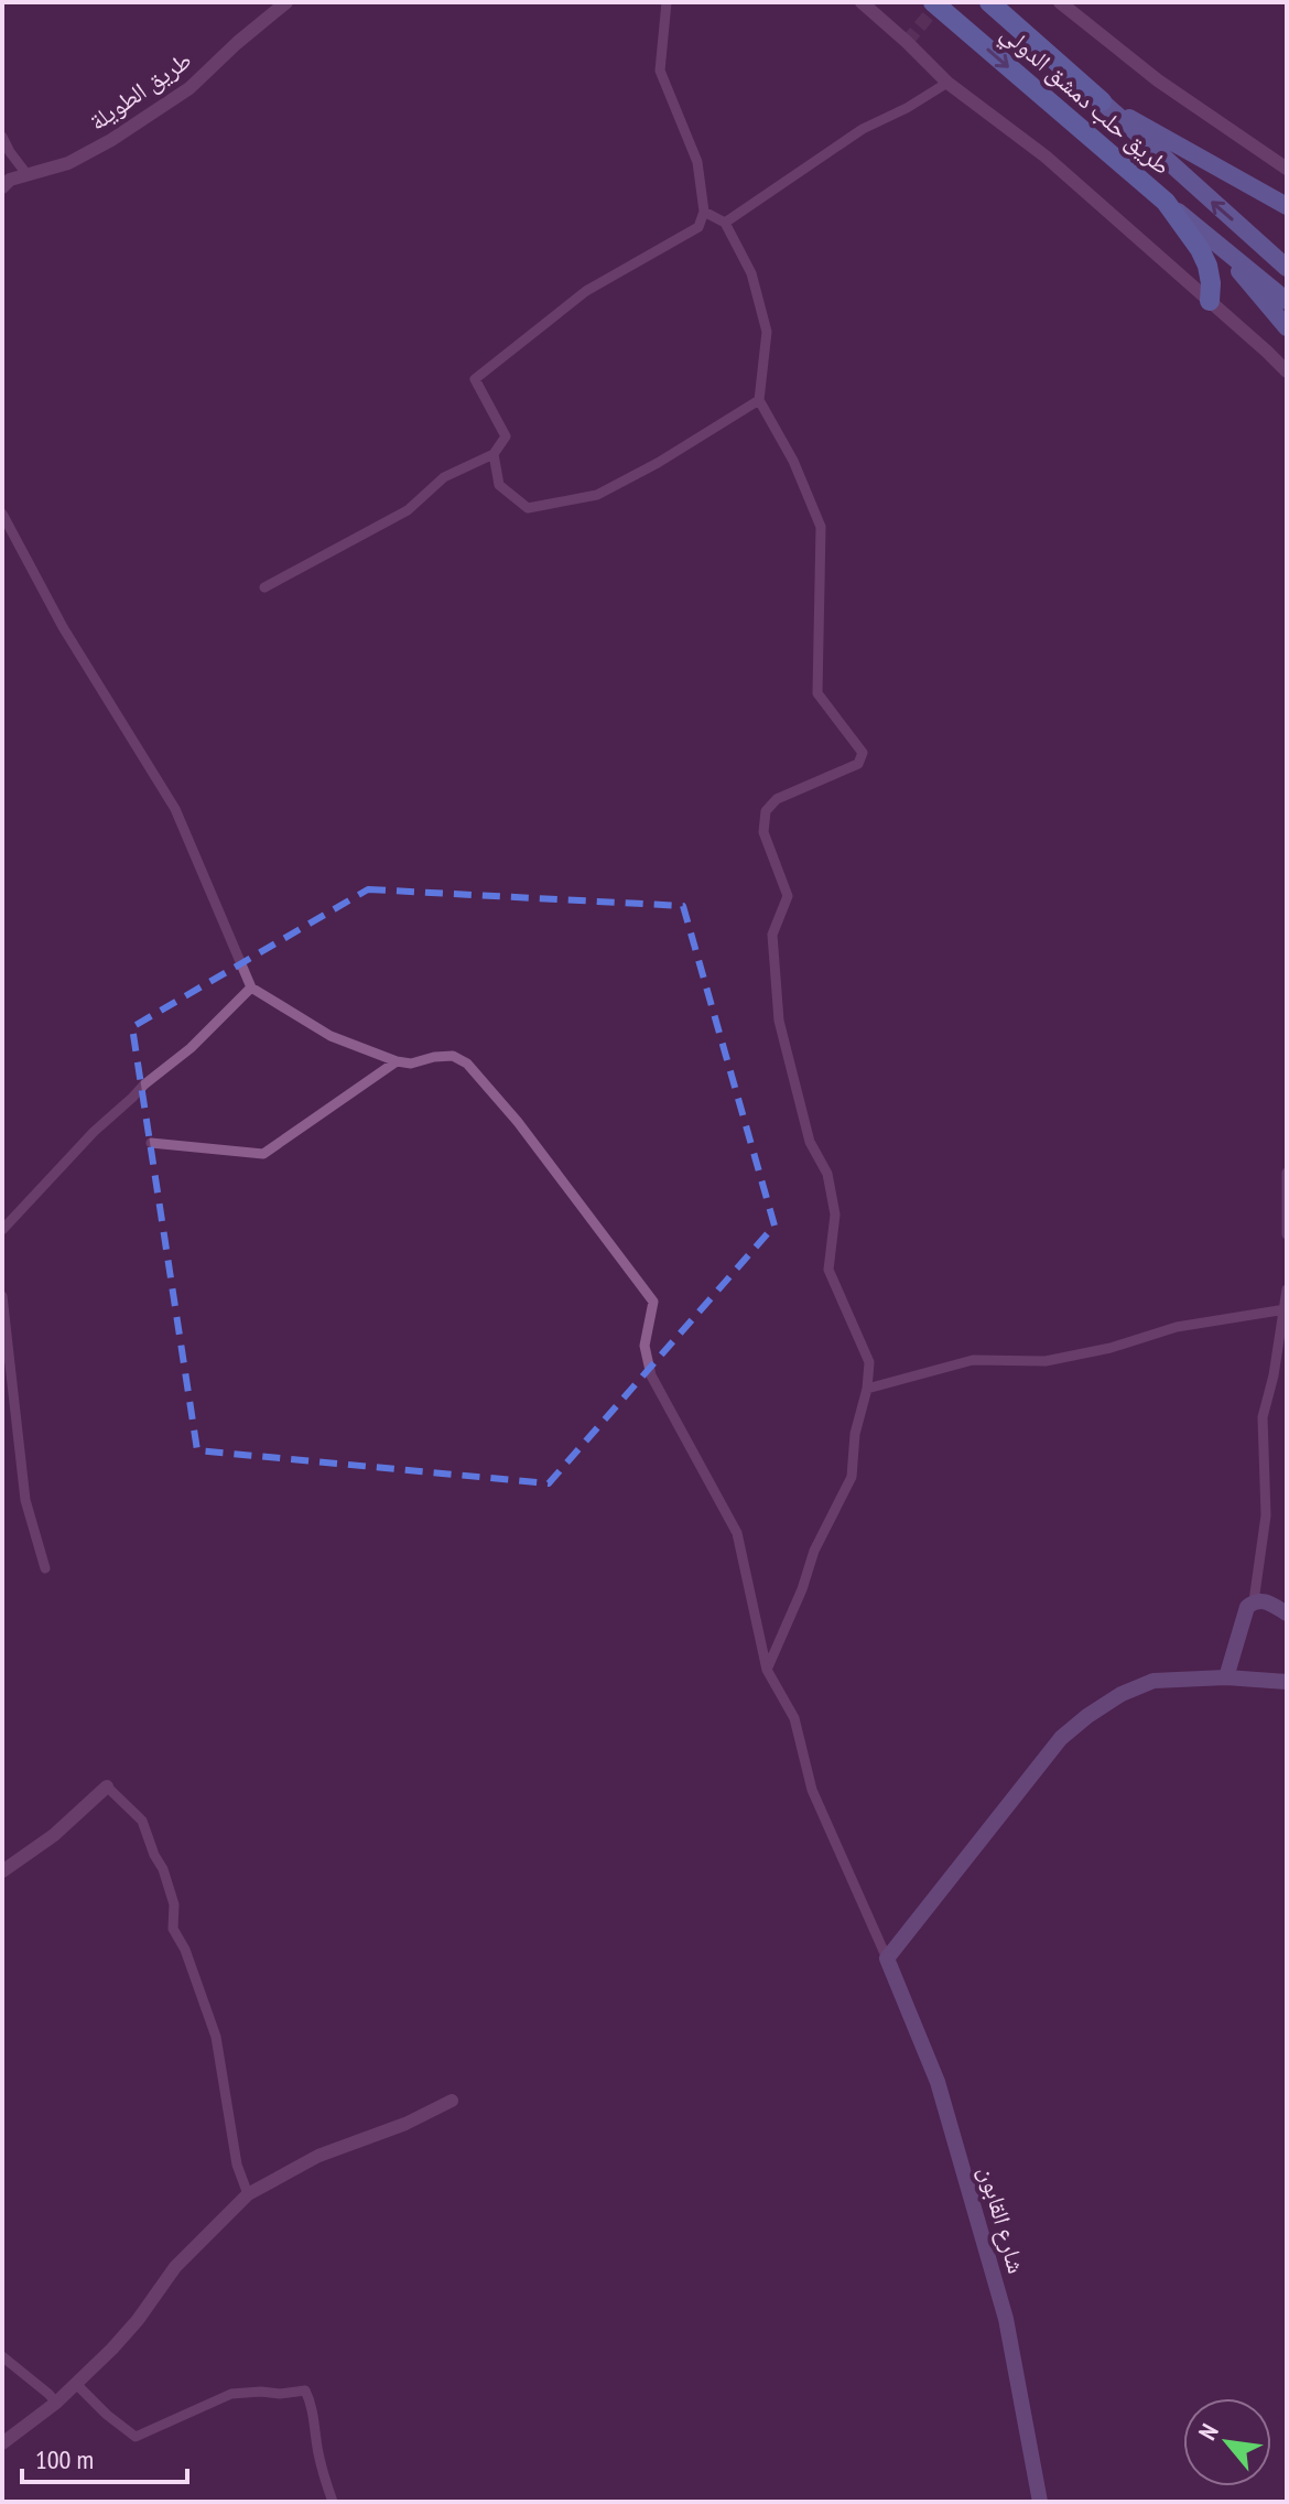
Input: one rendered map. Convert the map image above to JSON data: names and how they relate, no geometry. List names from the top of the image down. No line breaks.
{"streets":{"highway":["طريق حلب دمشق الدولي"],"main road":["شارع القابون"],"street":["طريق الطويلة"]},"scale_bar":"100 m","north":"top left"}
